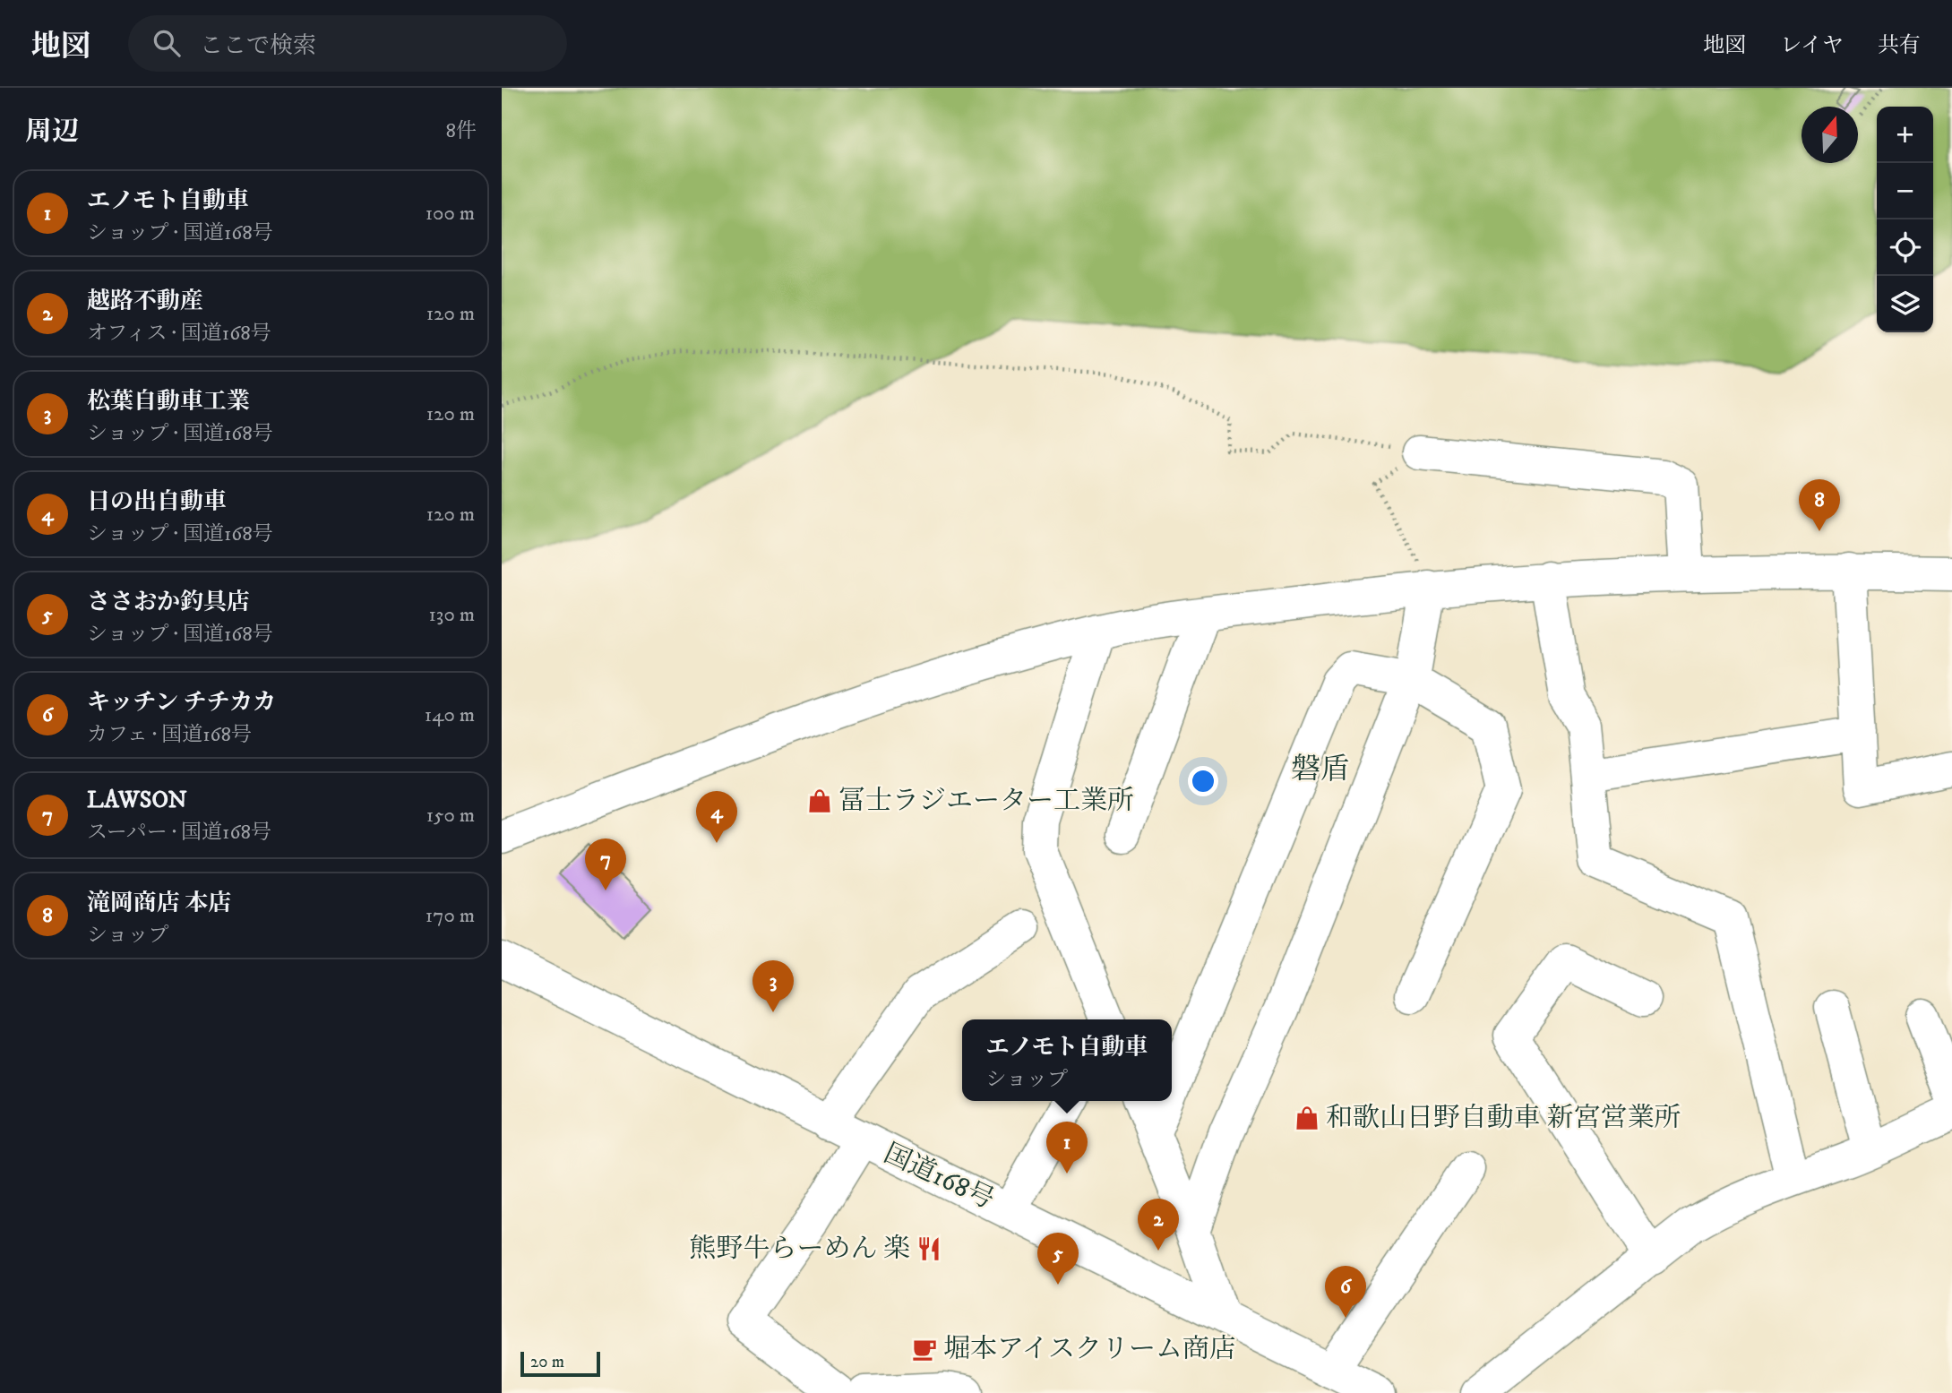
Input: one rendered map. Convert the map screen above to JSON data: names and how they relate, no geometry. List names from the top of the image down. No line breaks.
{"streets":{"main road":["国道168号"]},"districts":["磐盾"],"places":{"shop":["冨士ラジエーター工業所","和歌山日野自動車 新宮営業所"],"restaurant":["熊野牛らーめん 楽"],"cafe":["堀本アイスクリーム商店"]},"scale_bar":"20 m","north":"top","page":{"header":"地図","search":"ここで検索","nav":["地図","レイヤ","共有"],"heading":["周辺","8件"],"map_buttons":["+","−"],"list":[{"mark":"1","name":"エノモト自動車","note":"ショップ · 国道168号","value":"100 m"},{"mark":"2","name":"越路不動産","note":"オフィス · 国道168号","value":"120 m"},{"mark":"3","name":"松葉自動車工業","note":"ショップ · 国道168号","value":"120 m"},{"mark":"4","name":"日の出自動車","note":"ショップ · 国道168号","value":"120 m"},{"mark":"5","name":"ささおか釣具店","note":"ショップ · 国道168号","value":"130 m"},{"mark":"6","name":"キッチン チチカカ","note":"カフェ · 国道168号","value":"140 m"},{"mark":"7","name":"LAWSON","note":"スーパー · 国道168号","value":"150 m"},{"mark":"8","name":"滝岡商店 本店","note":"ショップ","value":"170 m"}],"pins":["8","4","7","3","1","2","5","6"],"popup":["エノモト自動車","ショップ"],"scale":"20 m"}}
